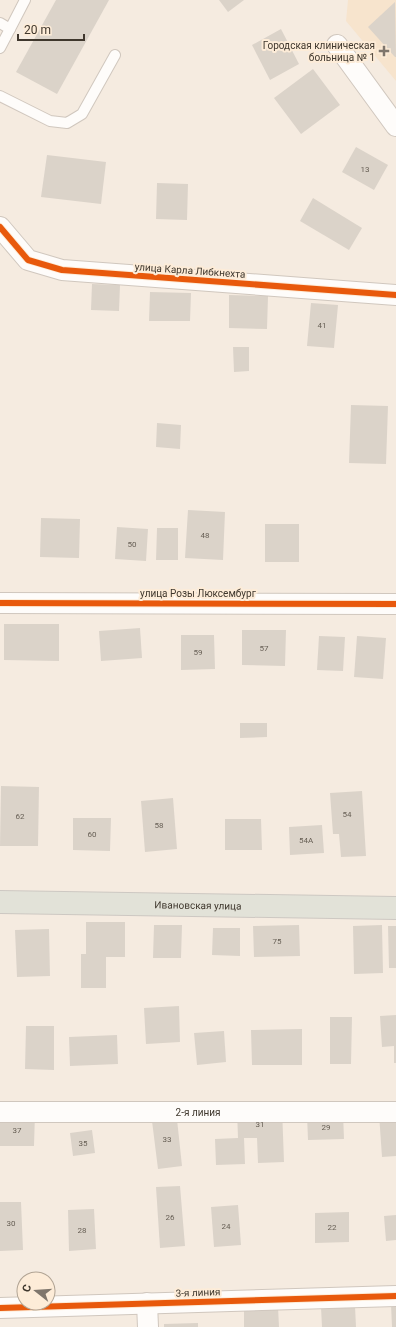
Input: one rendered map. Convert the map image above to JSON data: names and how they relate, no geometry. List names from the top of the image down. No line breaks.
{"streets":{"main road":["Ивановская улица"],"street":["улица Карла Либкнехта","улица Розы Люксембург","2-я линия","3-я линия"]},"places":{"health":["Городская клиническая больница № 1"]},"house_numbers":["13","41","48","50","57","59","54","62","58","60","54А","75","31","29","37","33","35","26","30","24","22","28"],"scale_bar":"20 m","north":"left"}
